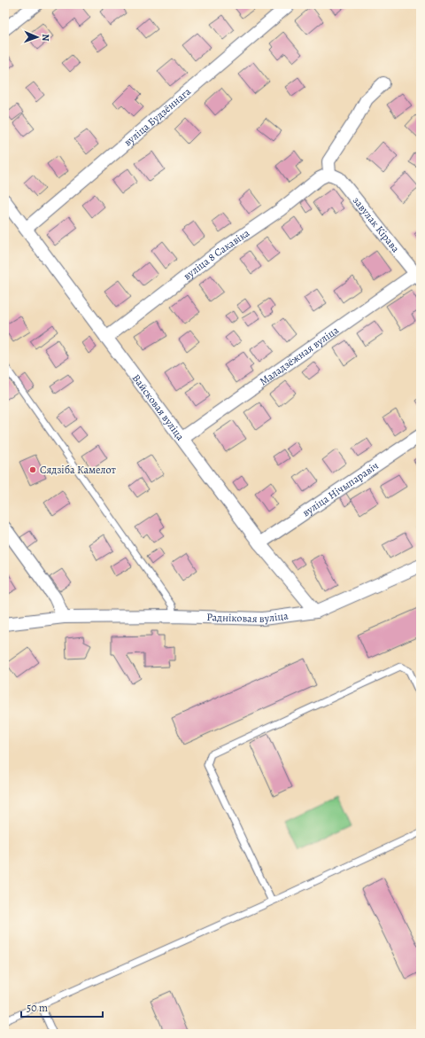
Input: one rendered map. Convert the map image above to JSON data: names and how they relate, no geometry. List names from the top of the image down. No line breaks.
{"streets":{"street":["вуліца Будзённага","завулак Кірава","вуліца 8 Сакавіка","Маладзёжная вуліца","Вайсковая вуліца","вуліца Нічыпаравіч","Радніковая вуліца"]},"crossings":[["вуліца Будзённага","Вайсковая вуліца"],["завулак Кірава","вуліца 8 Сакавіка"],["завулак Кірава","Маладзёжная вуліца"],["вуліца 8 Сакавіка","Вайсковая вуліца"],["Маладзёжная вуліца","Вайсковая вуліца"],["Вайсковая вуліца","вуліца Нічыпаравіч"],["Вайсковая вуліца","Радніковая вуліца"]],"places":["Сядзіба Камелот"],"scale_bar":"50 m","north":"right"}
